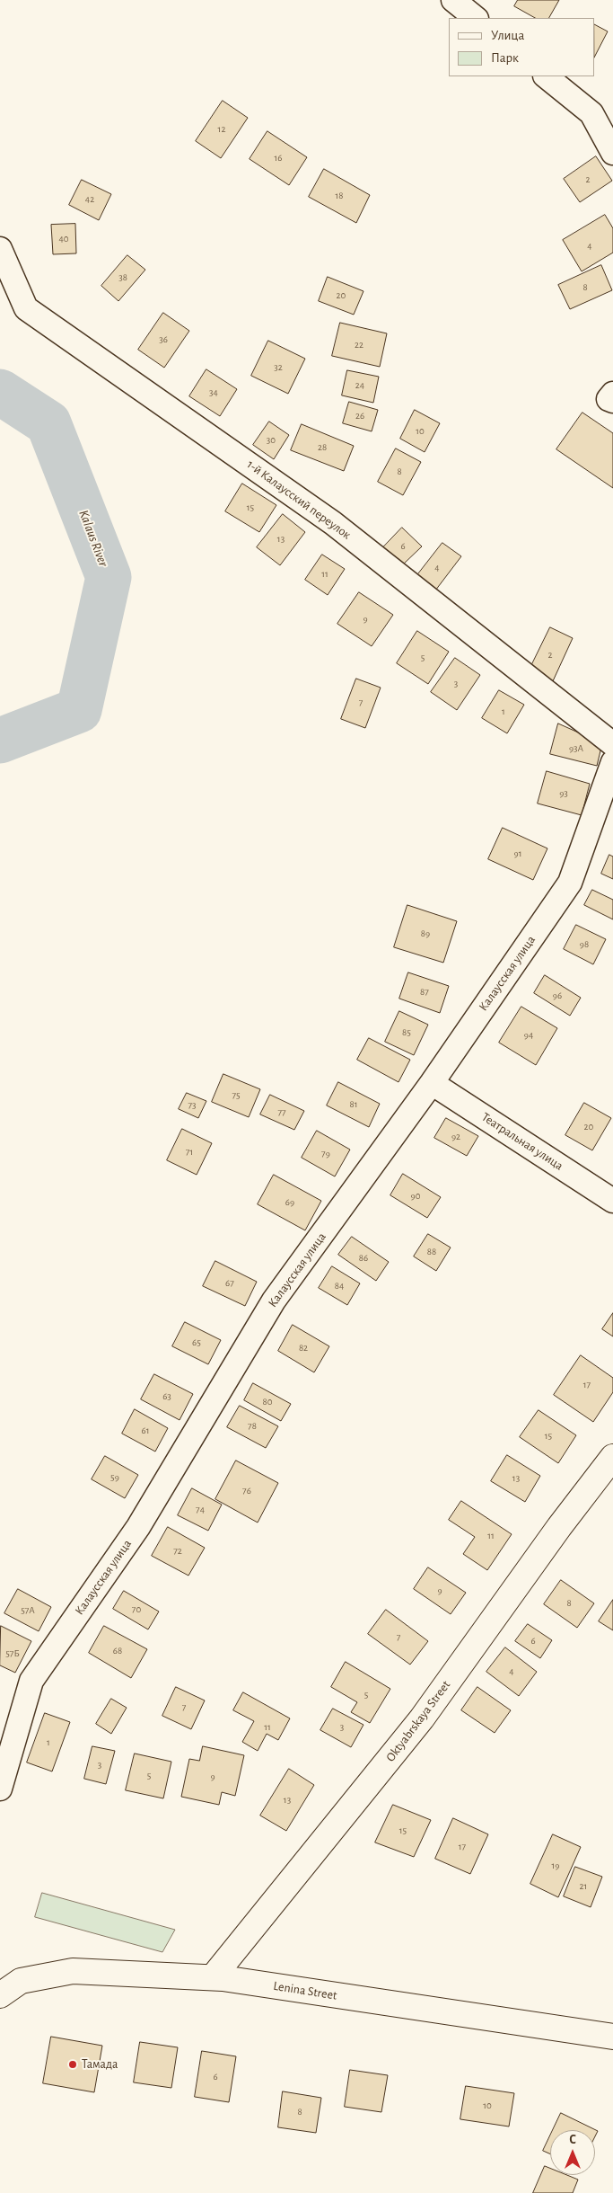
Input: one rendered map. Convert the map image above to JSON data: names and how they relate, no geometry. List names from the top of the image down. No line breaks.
{"streets":{"main road":["Oktyabrskaya Street","Lenina Street"],"street":["1-й Калаусский переулок","Калаусская улица","Театральная улица"]},"crossings":[["Калаусская улица","Театральная улица"],["Oktyabrskaya Street","Lenina Street"]],"water":["Kalaus River"],"places":["Тамада"],"house_numbers":["12","16","2","18","42","40","4","38","8","20","36","22","32","24","34","26","10","30","28","8","15","13","6","4","11","9","2","5","3","7","1","93А","93","91","89","98","87","96","85","94","75","81","73","77","20","92","71","79","90","69","88","86","67","84","65","82","17","63","80","78","61","15","59","13","76","74","11","72","9","8","70","57А","7","6","68","57Б","4","5","7","11","3","1","3","5","9","13","15","17","19","21","6","10","8"],"legend":["Улица","Парк"],"north":"top"}
